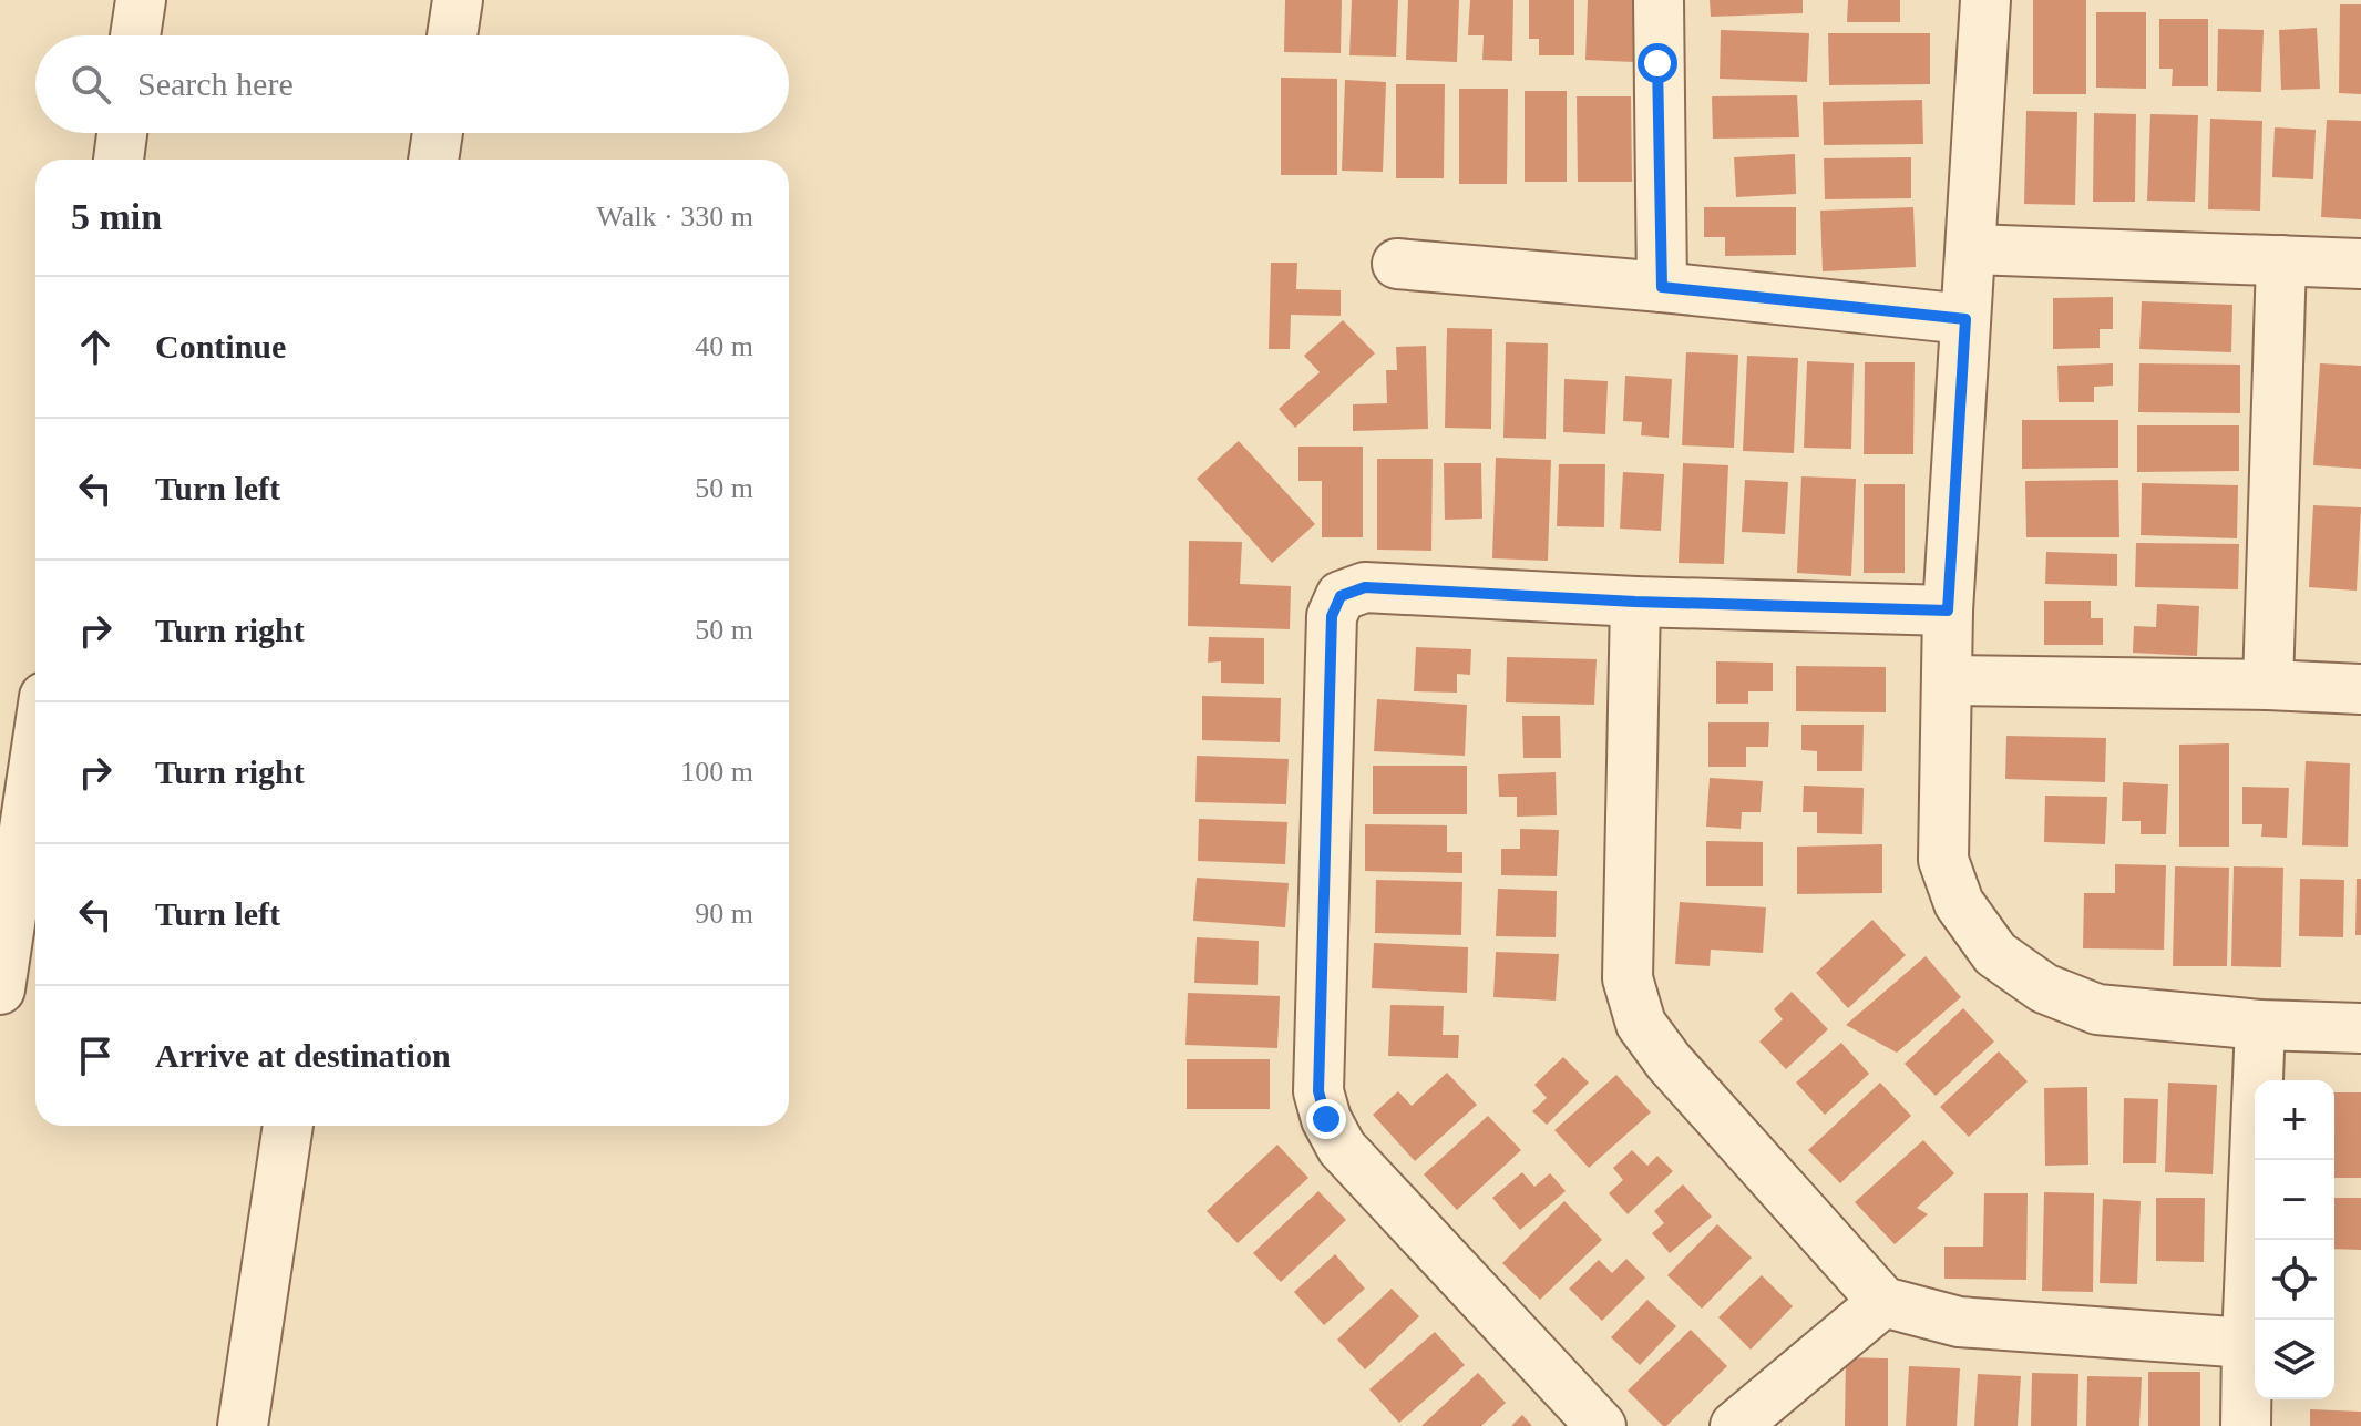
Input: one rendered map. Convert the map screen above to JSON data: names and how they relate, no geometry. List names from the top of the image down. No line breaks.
{"page":{"search":"Search here","heading":["5 min","Walk · 330 m"],"list":[["Continue","40 m"],["Turn left","50 m"],["Turn right","50 m"],["Turn right","100 m"],["Turn left","90 m"],"Arrive at destination"],"map_buttons":["+","−"]}}
